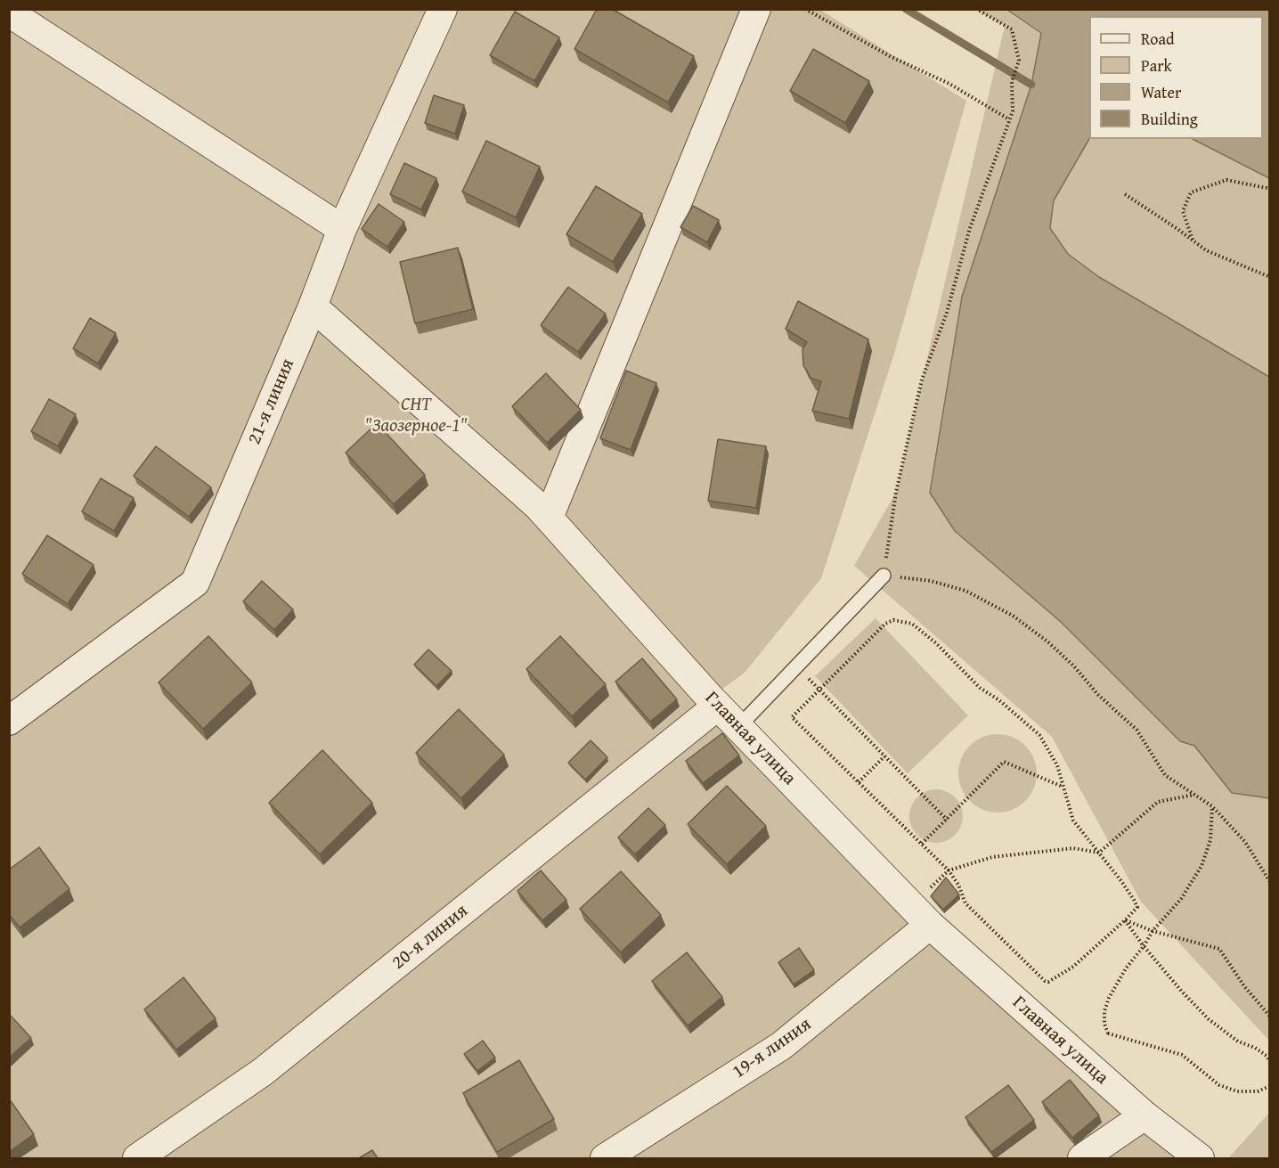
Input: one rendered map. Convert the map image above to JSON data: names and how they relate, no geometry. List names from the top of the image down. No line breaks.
{"streets":{"street":["21-я линия","Главная улица","20-я линия","19-я линия"]},"crossings":[["21-я линия","Главная улица"],["Главная улица","20-я линия"],["Главная улица","19-я линия"]],"parks":["СНТ \"Заозерное-1\""],"legend":["Road","Park","Water","Building"]}
